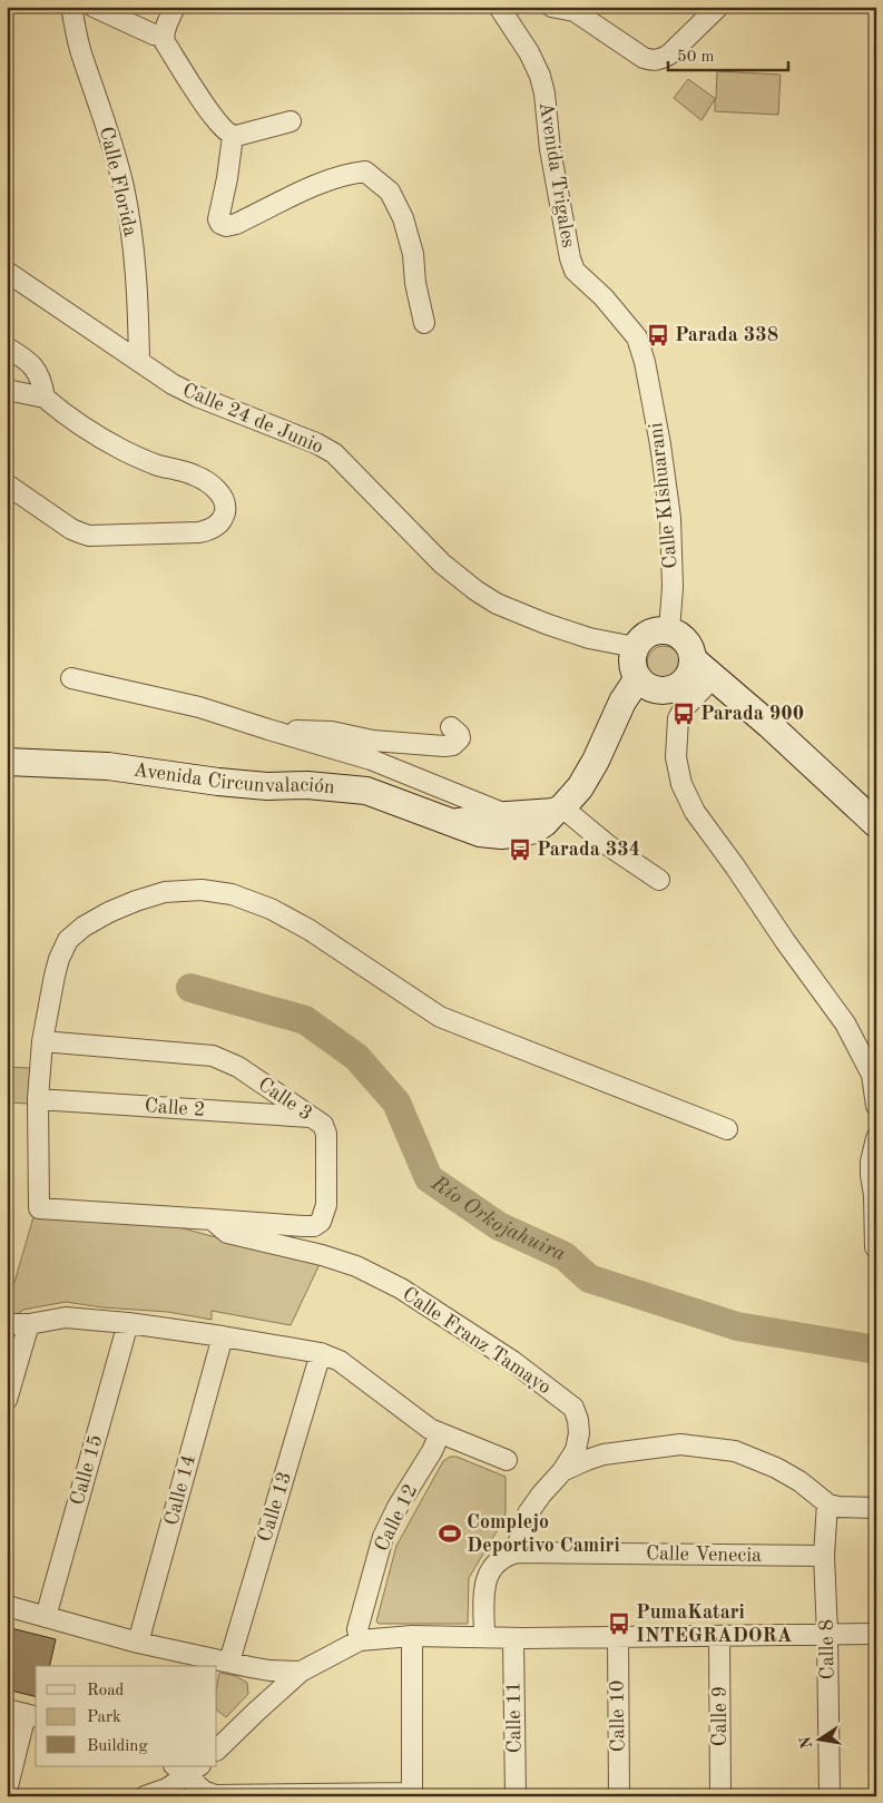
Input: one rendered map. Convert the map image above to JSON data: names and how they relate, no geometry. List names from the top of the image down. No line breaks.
{"streets":{"main road":["Avenida Circunvalación"],"street":["Avenida Trigales","Calle Florida","Calle 24 de Junio","Calle KIshuarani","Calle 3","Calle 2","Calle Franz Tamayo","Calle 15","Calle 14","Calle 13","Calle 12","Calle Venecia","Calle 8","Calle 10","Calle 9","Calle 11"]},"crossings":[["Avenida Trigales","Calle KIshuarani"],["Calle Florida","Calle 24 de Junio"],["Calle 24 de Junio","Calle KIshuarani"],["Calle 3","Calle 2"],["Calle 3","Calle Franz Tamayo"],["Calle 2","Calle Franz Tamayo"],["Calle Venecia","Calle 8"]],"water":["Río Orkojahuira"],"places":{"bus stop":["Parada 338","Parada 900","Parada 334","PumaKatari INTEGRADORA"],"sports":["Complejo Deportivo Camiri"]},"legend":["Road","Park","Building"],"scale_bar":"50 m","north":"left"}
